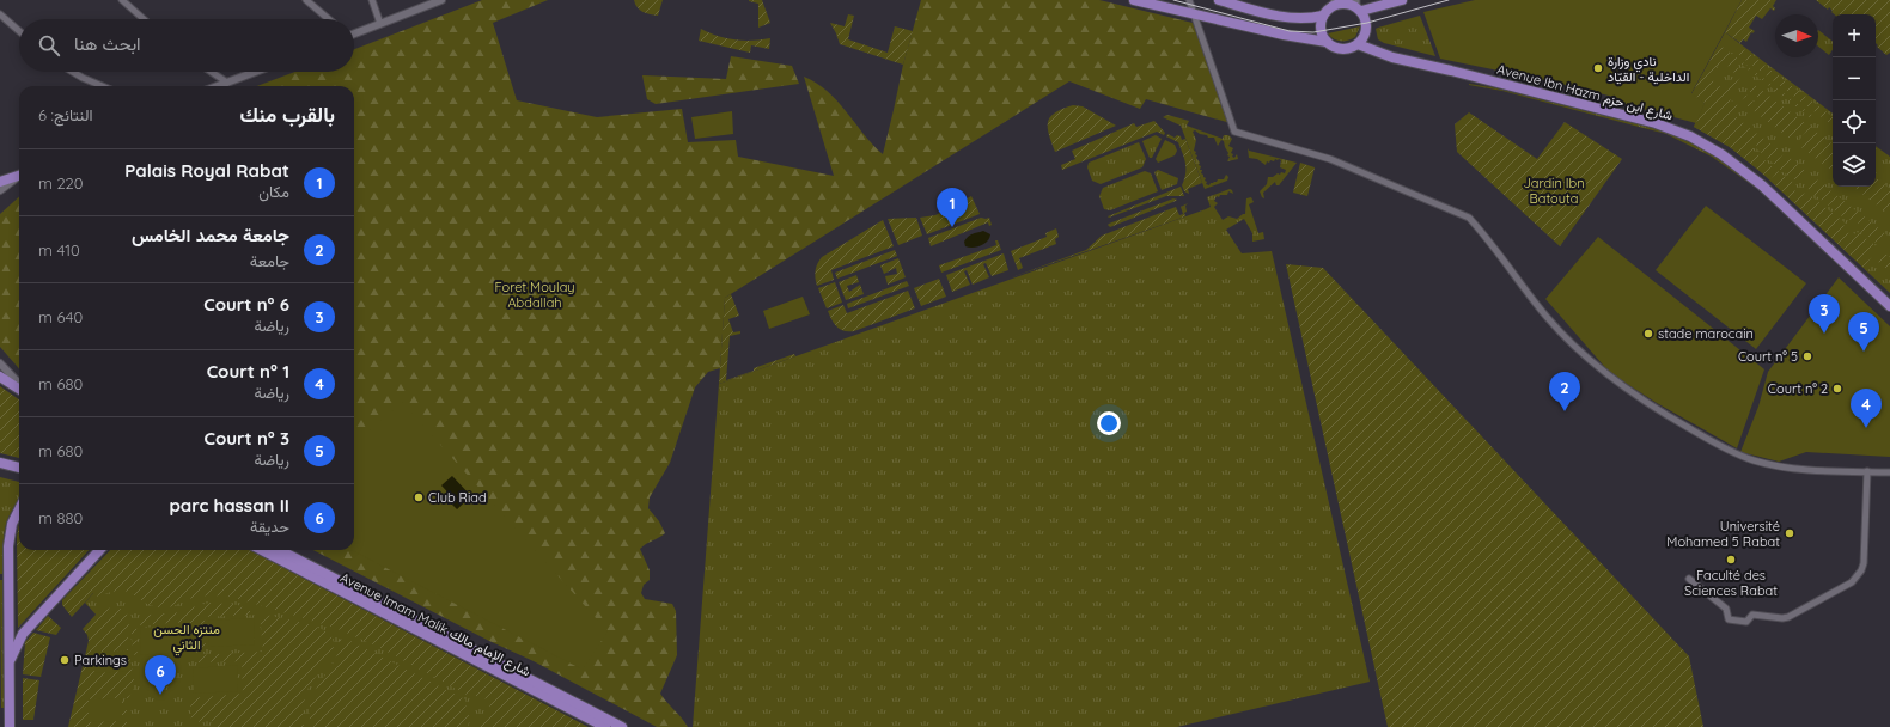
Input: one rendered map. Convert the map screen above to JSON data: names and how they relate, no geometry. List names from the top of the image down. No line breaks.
{"streets":{"main road":["Avenue Ibn Hazm شارع ابن حزم","Avenue Imam Malik شارع الإمام مالك"]},"parks":["Jardin Ibn Batouta","Foret Moulay Abdallah","منتزه الحسن الثاني"],"places":["نادي وزارة الداخلية - القيّاد","stade marocain","Court n° 5","Court n° 2","Club Riad","Université Mohamed 5 Rabat","Faculté des Sciences Rabat","Parkings"],"north":"right","page":{"map_buttons":["+","−"],"search":"ابحث هنا","heading":["بالقرب منك","النتائج: 6"],"list":[{"mark":"1","name":"Palais Royal Rabat","note":"مكان","value":"220 m"},{"mark":"2","name":"جامعة محمد الخامس","note":"جامعة","value":"410 m"},{"mark":"3","name":"Court n° 6","note":"رياضة","value":"640 m"},{"mark":"4","name":"Court n° 1","note":"رياضة","value":"680 m"},{"mark":"5","name":"Court n° 3","note":"رياضة","value":"680 m"},{"mark":"6","name":"parc hassan II","note":"حديقة","value":"880 m"}],"pins":["1","3","5","2","4","6"]}}
